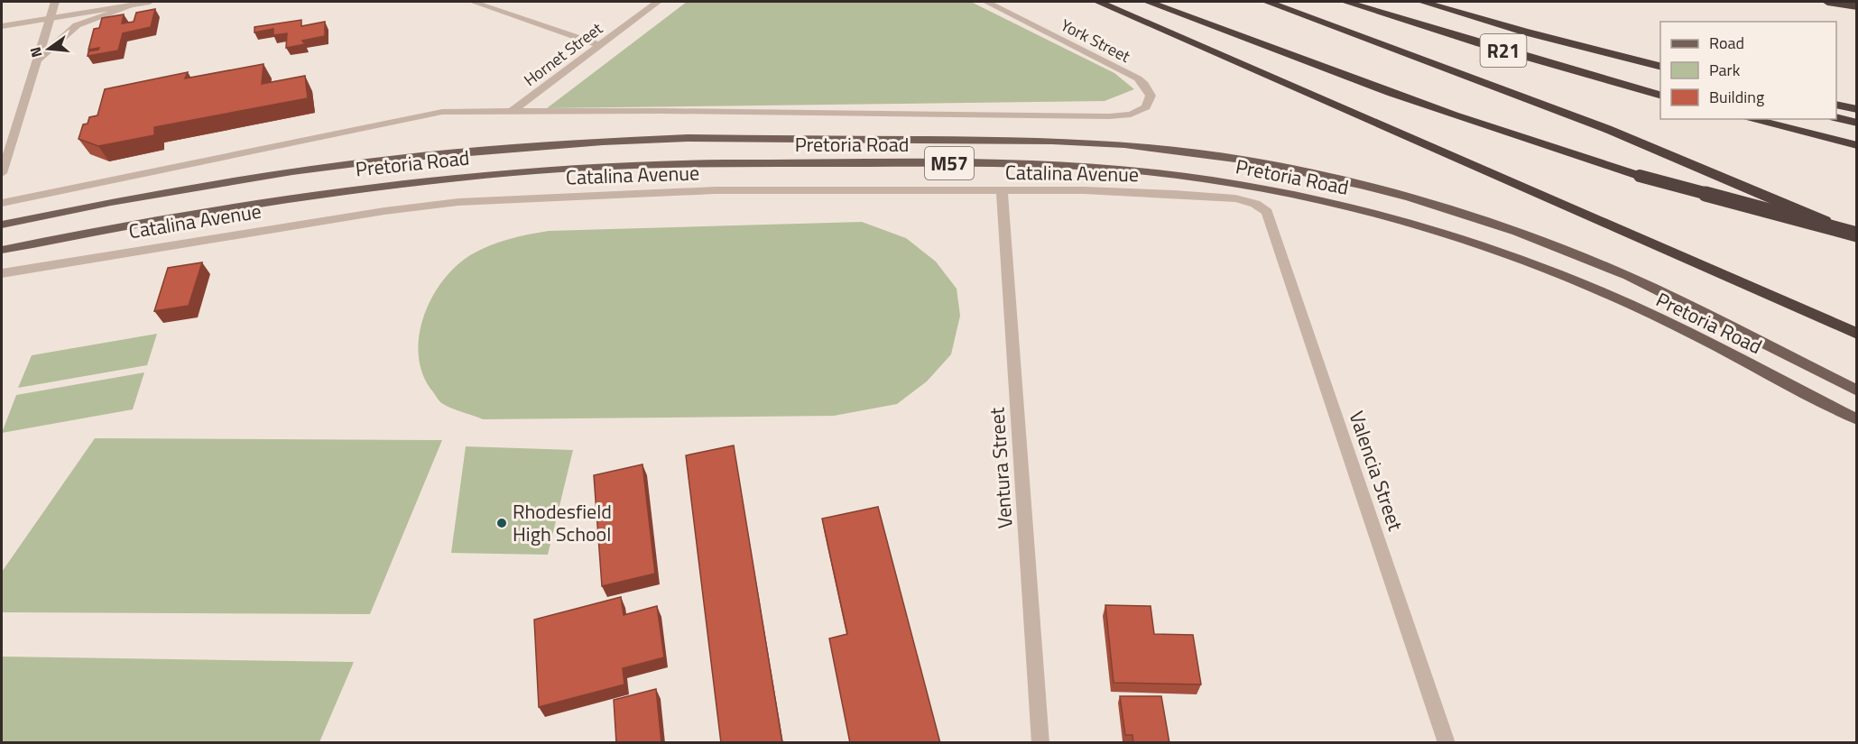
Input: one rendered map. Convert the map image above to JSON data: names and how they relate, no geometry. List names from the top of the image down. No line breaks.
{"streets":{"highway":["R21"],"main road":["Pretoria Road","M57"],"street":["York Street","Hornet Street","Catalina Avenue","Ventura Street","Valencia Street"]},"crossings":[["York Street","Hornet Street"],["Catalina Avenue","Ventura Street"],["Catalina Avenue","Valencia Street"]],"places":["Rhodesfield High School"],"legend":["Road","Park","Building"],"north":"left"}
